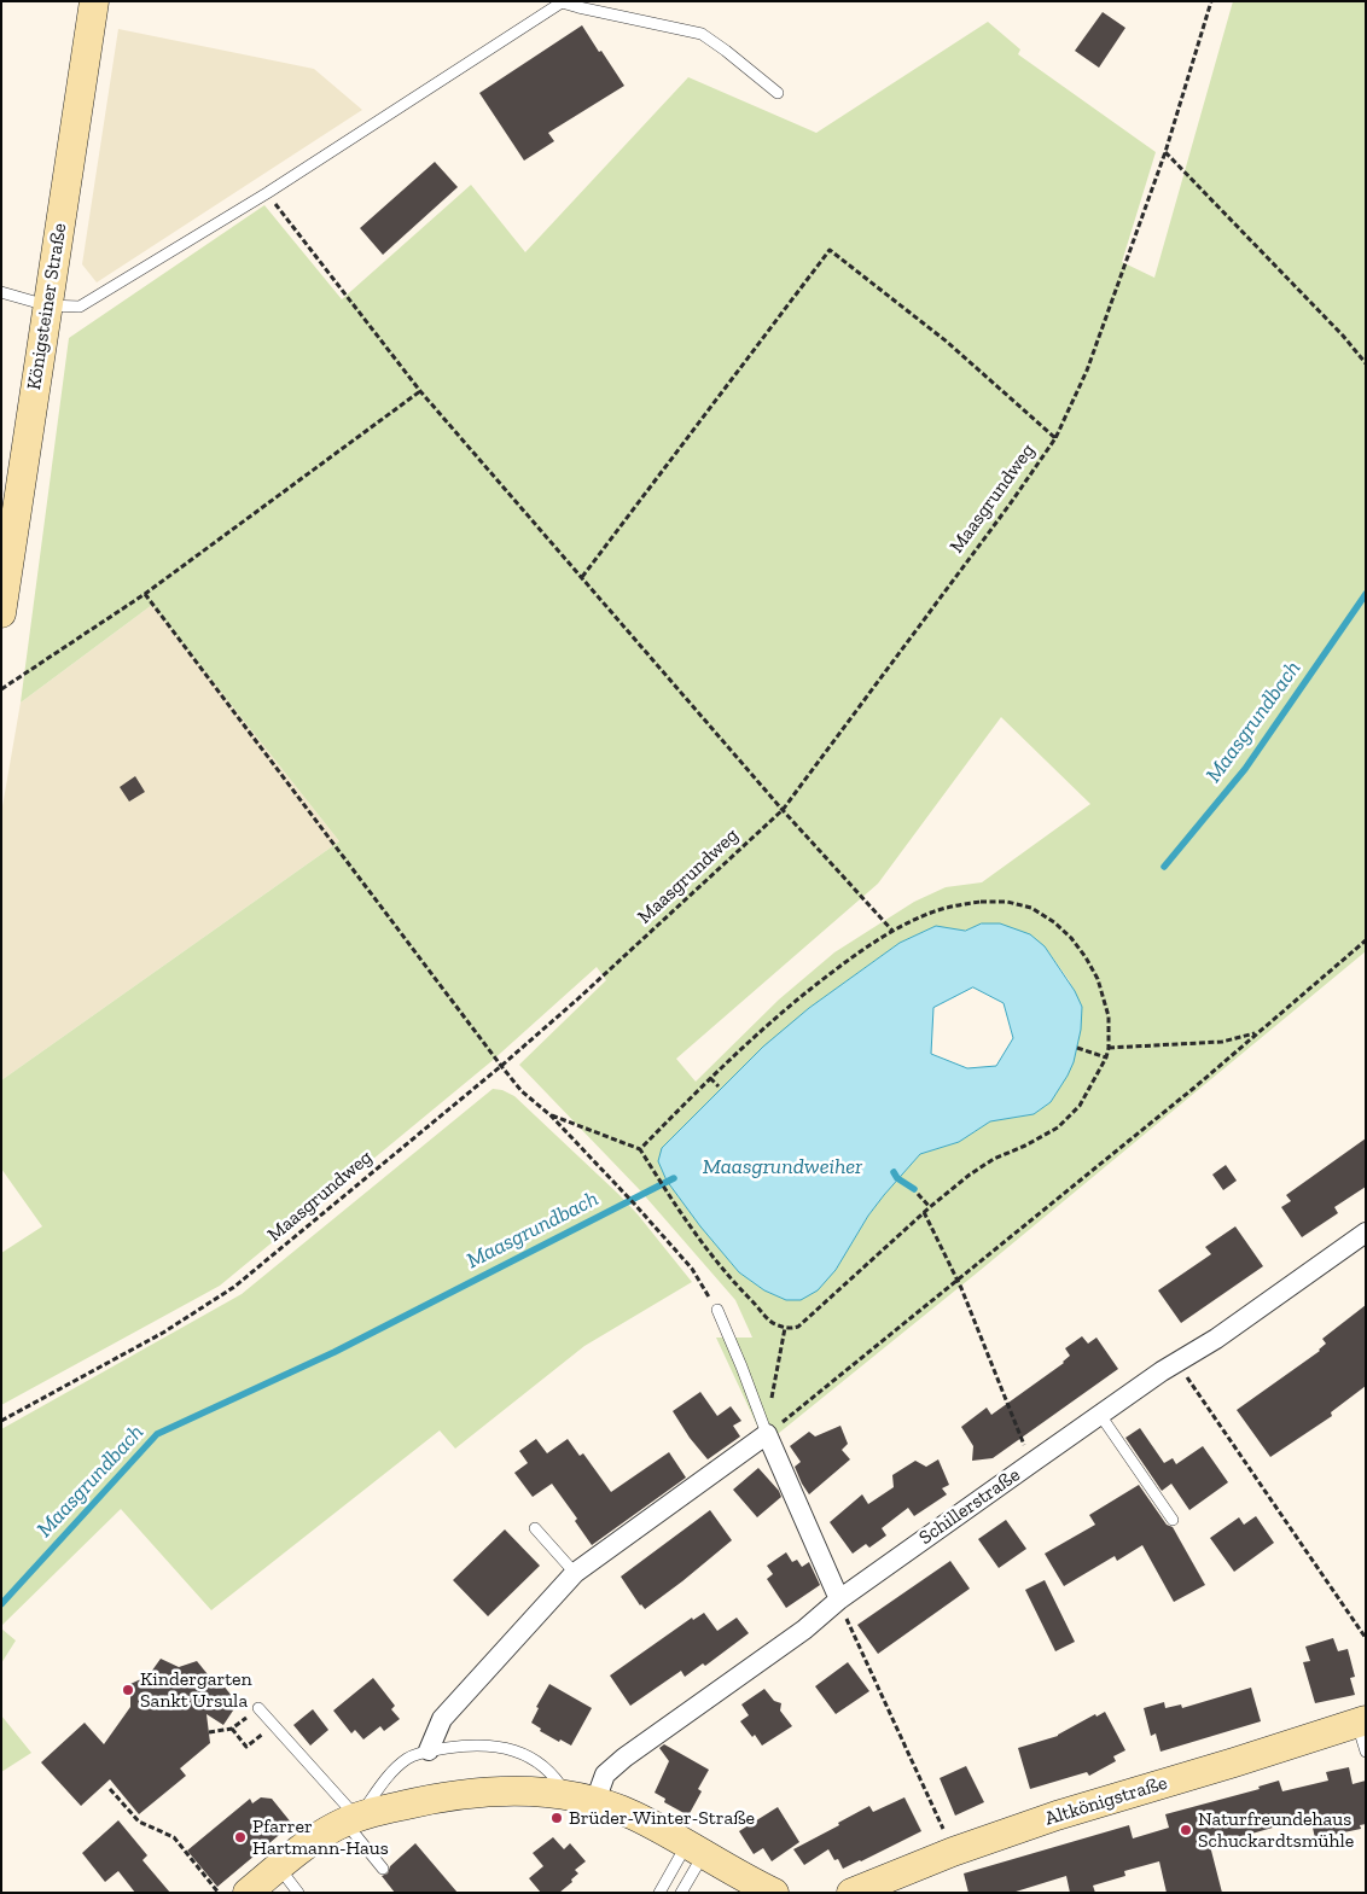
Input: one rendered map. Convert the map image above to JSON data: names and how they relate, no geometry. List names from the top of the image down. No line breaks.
{"streets":{"street":["Königsteiner Straße","Schillerstraße","Altkönigstraße"],"path":["Maasgrundweg"]},"water":["Maasgrundbach","Maasgrundweiher"],"places":["Kindergarten Sankt Ursula","Brüder-Winter-Straße","Naturfreundehaus Schuckardtsmühle","Pfarrer Hartmann-Haus"]}
